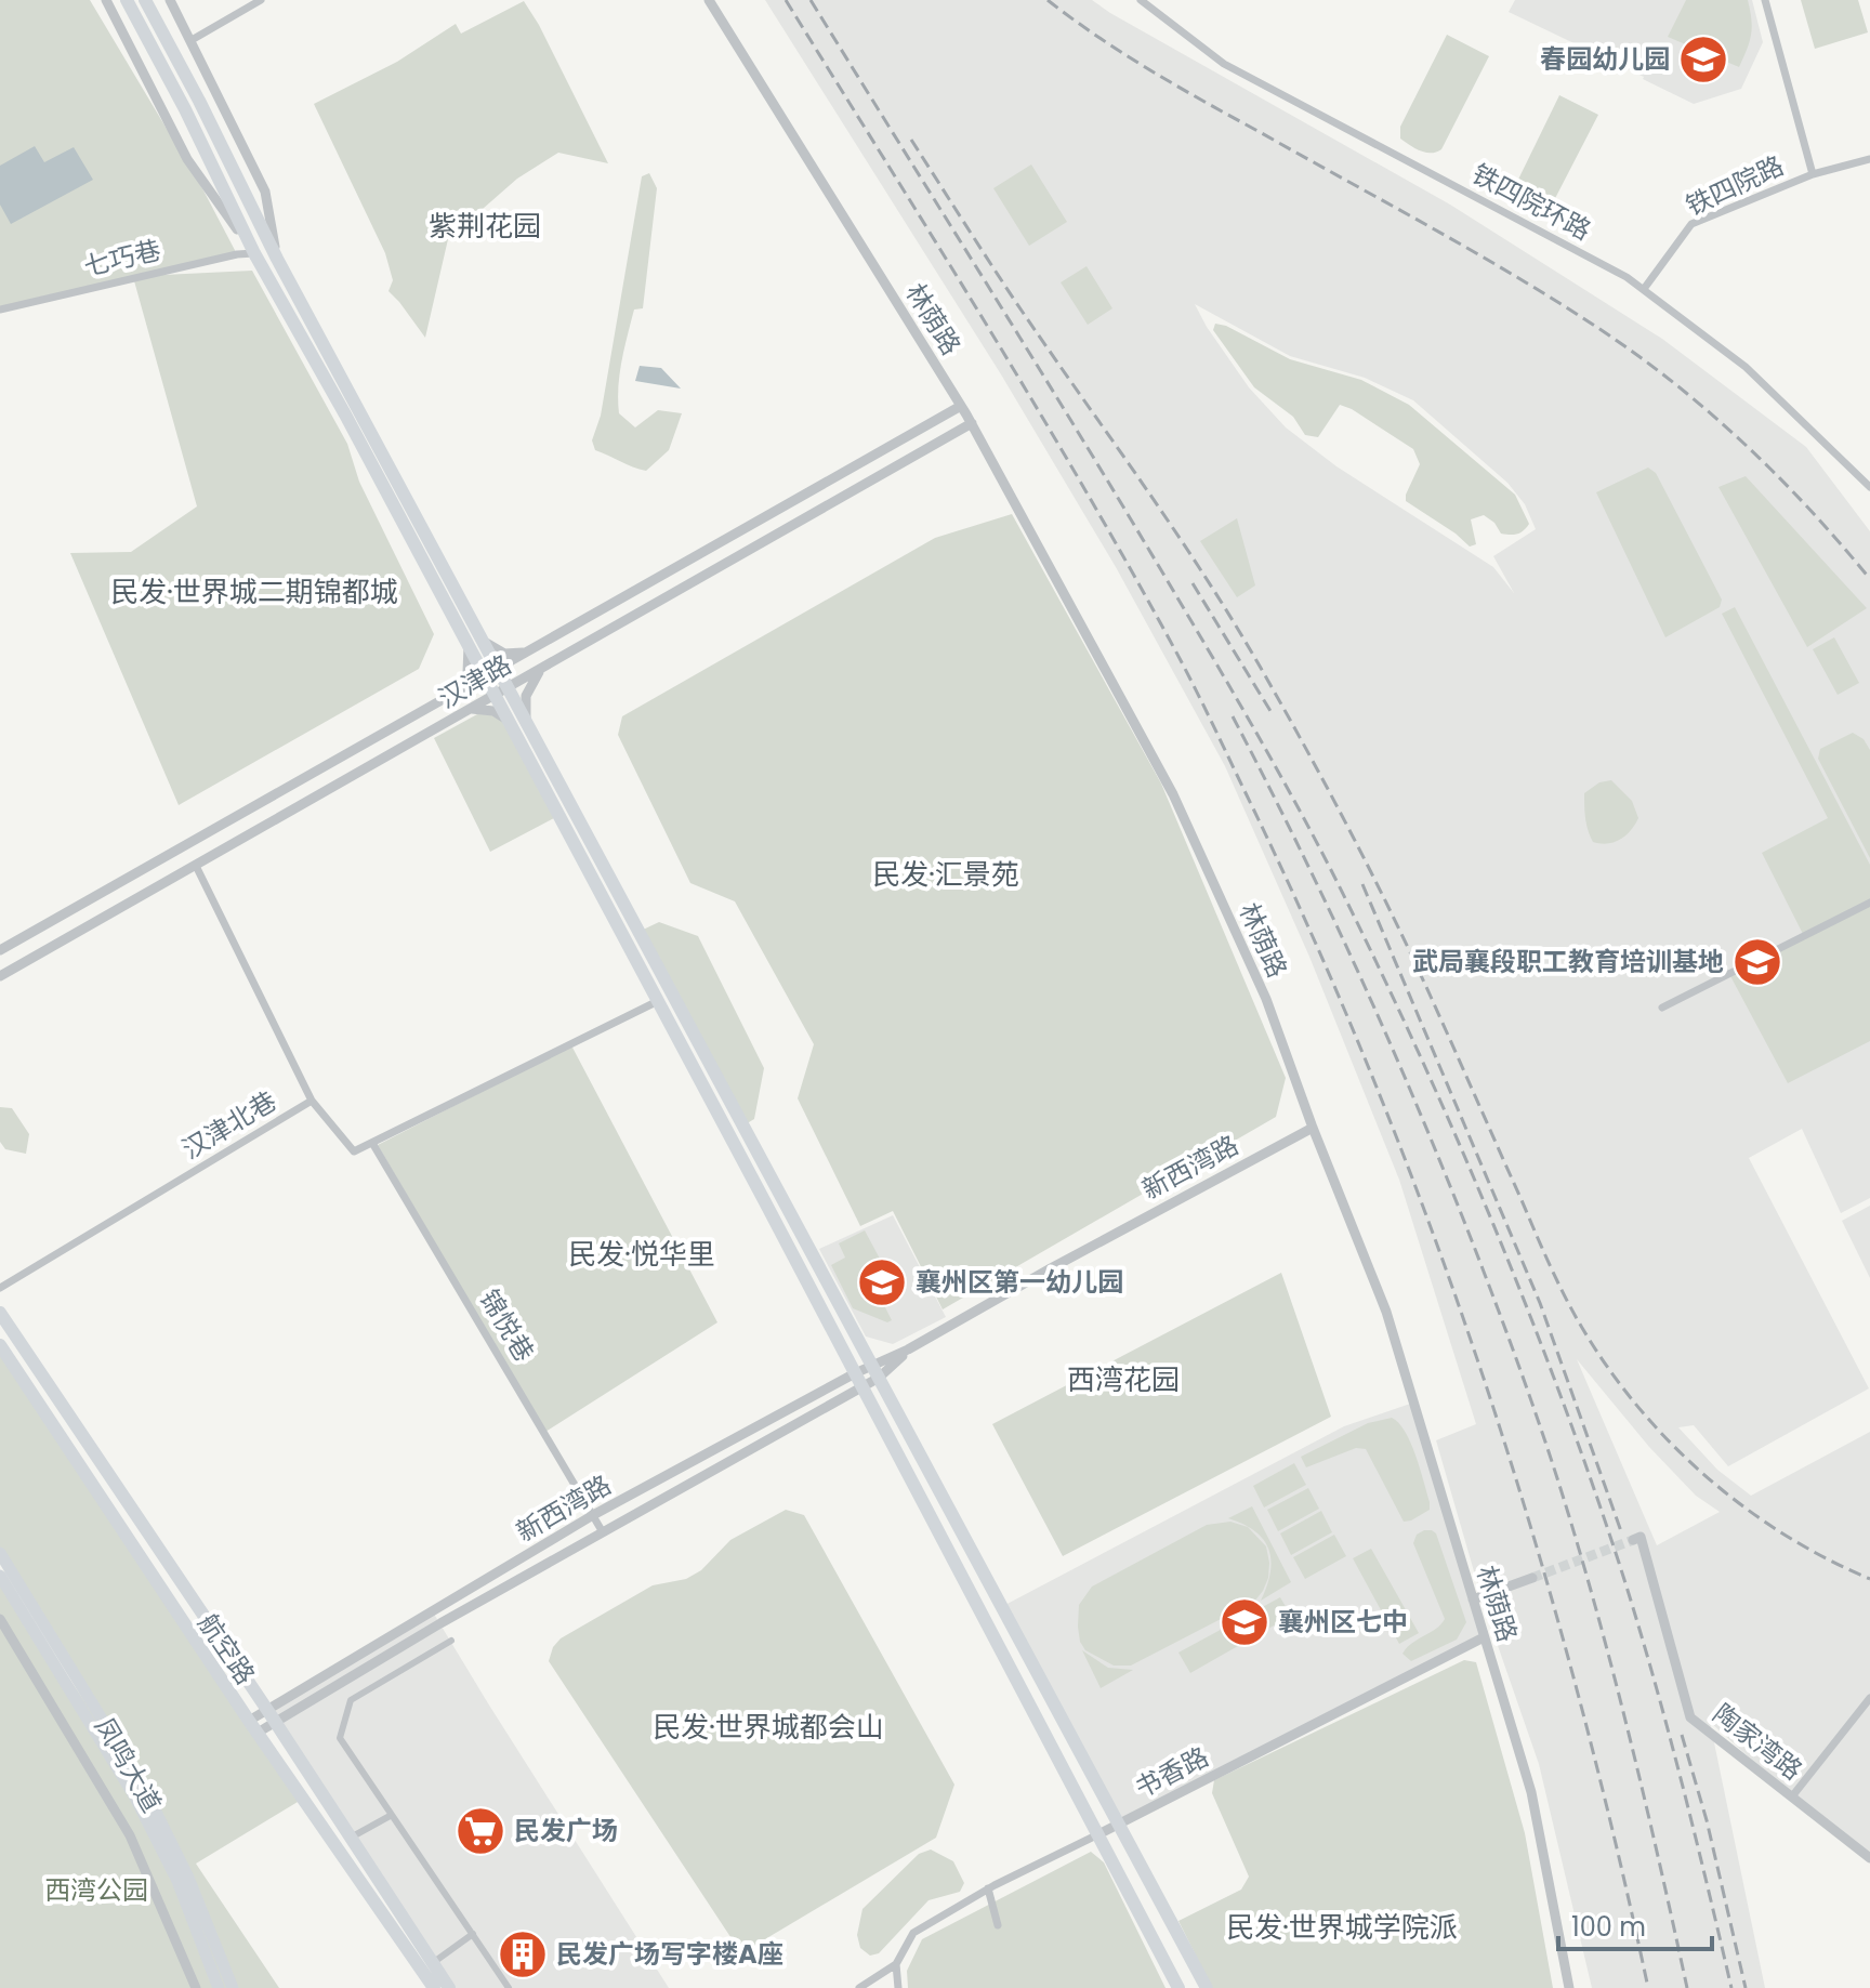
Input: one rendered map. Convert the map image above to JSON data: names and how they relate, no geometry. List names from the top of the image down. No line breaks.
{"streets":{"main road":["航空路","凤鸣大道"],"street":["铁四院路","铁四院环路","七巧巷","林荫路","汉津路","汉津北巷","新西湾路","锦悦巷","陶家湾路","书香路"]},"crossings":[["铁四院路","铁四院环路"],["林荫路","汉津路"],["林荫路","新西湾路"],["林荫路","书香路"],["汉津北巷","锦悦巷"],["新西湾路","锦悦巷"],["新西湾路","航空路"]],"districts":["紫荆花园","民发·世界城二期锦都城","民发·汇景苑","民发·悦华里","西湾花园","民发·世界城都会山","民发·世界城学院派"],"parks":["西湾公园"],"places":{"school or university":["春园幼儿园","武局襄段职工教育培训基地","襄州区第一幼儿园","襄州区七中"],"supermarket":["民发广场"],"building":["民发广场写字楼A座"]},"scale_bar":"100 m"}
